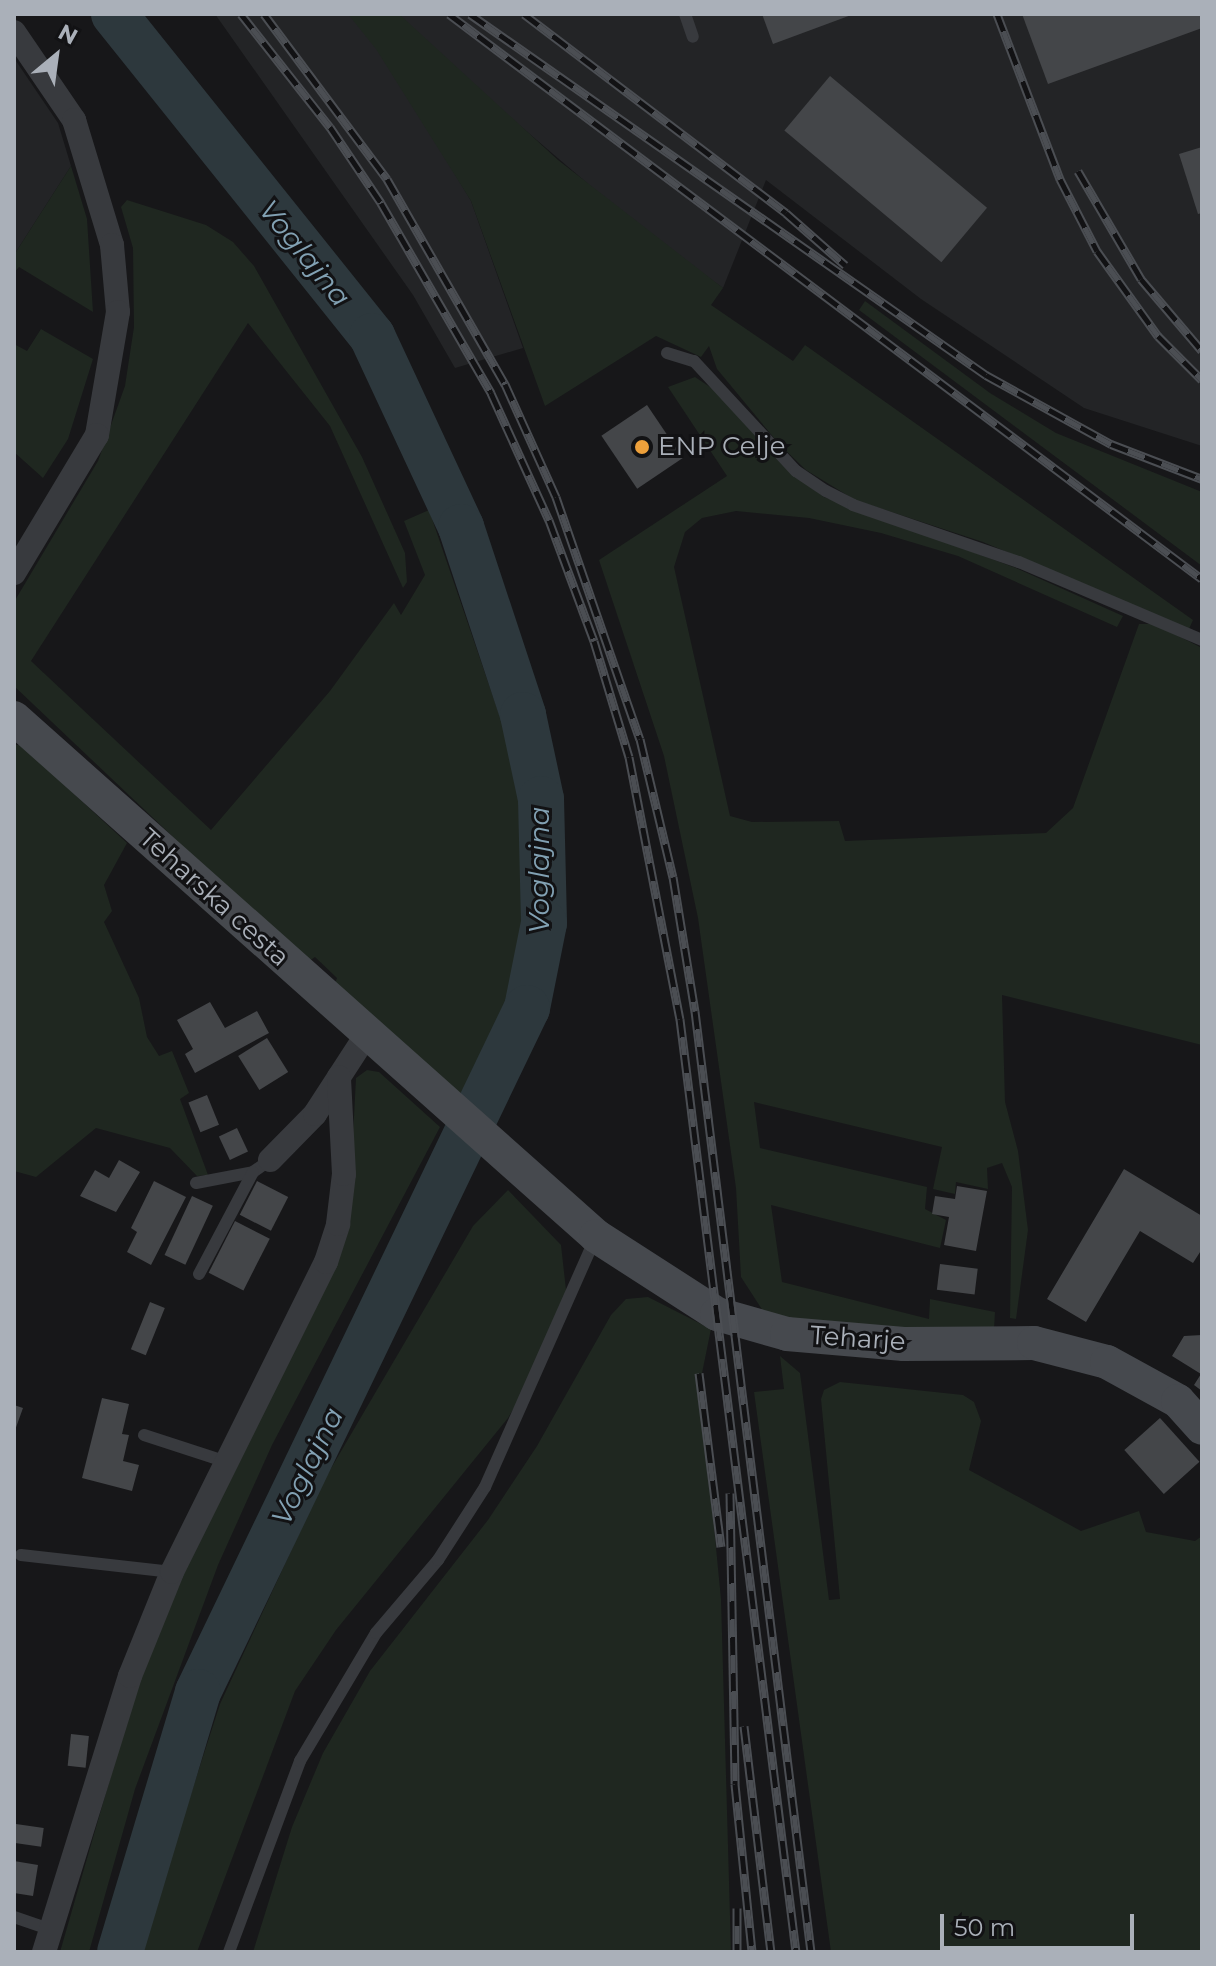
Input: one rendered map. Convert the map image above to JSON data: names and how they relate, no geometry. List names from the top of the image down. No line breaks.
{"streets":{"street":["Teharska cesta","Teharje"]},"crossings":[["Teharska cesta","Teharje"]],"water":["Voglajna"],"places":["ENP Celje"],"scale_bar":"50 m","north":"top right"}
